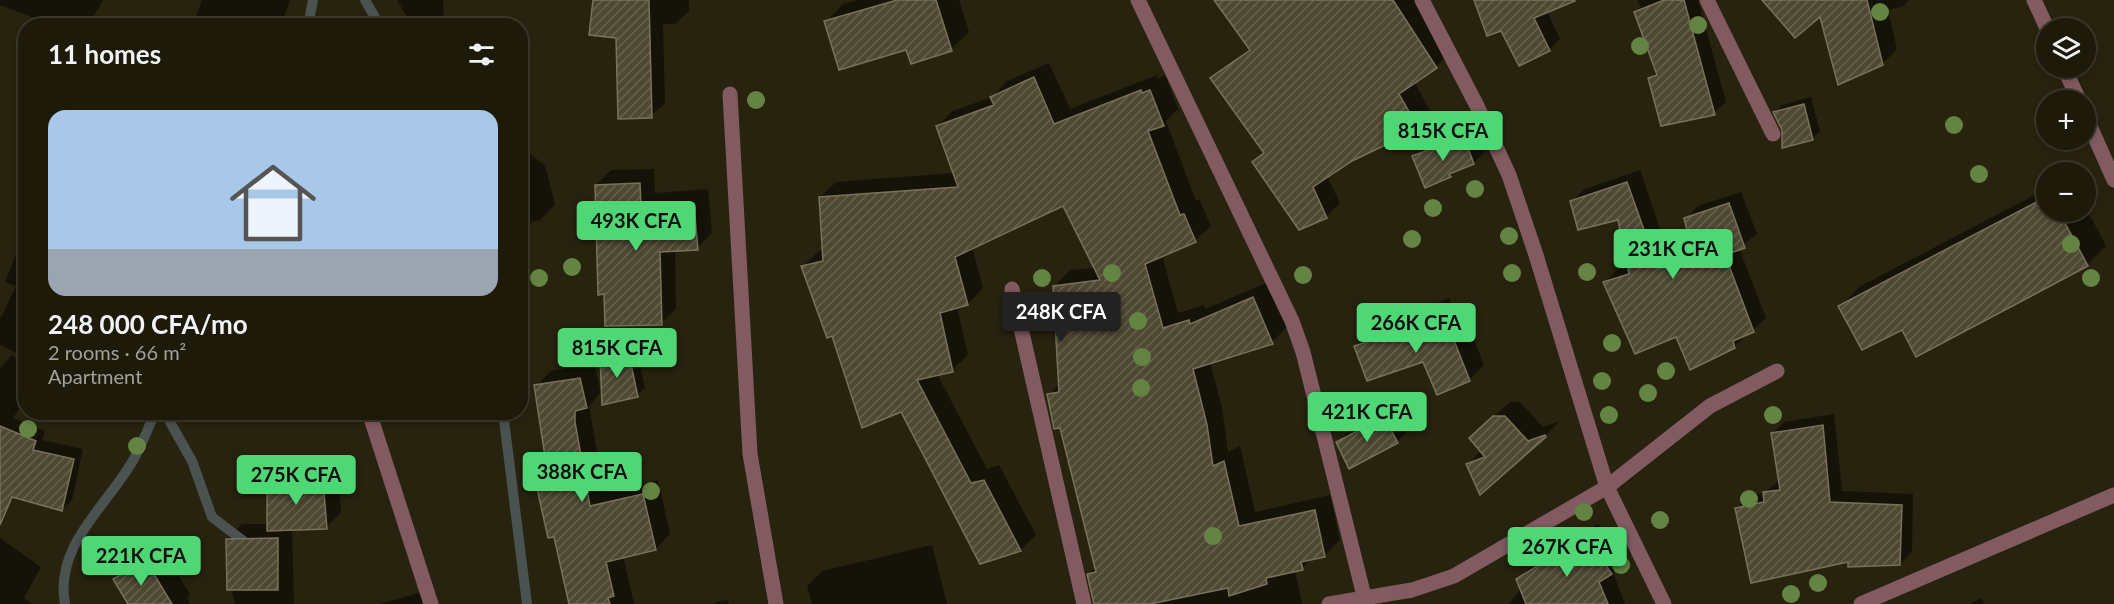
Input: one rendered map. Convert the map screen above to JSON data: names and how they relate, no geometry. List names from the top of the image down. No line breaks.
{"page":{"map_buttons":["+","−"],"heading":"11 homes","list":[{"name":"248 000 CFA/mo","note":"2 rooms · 66 m² · Apartment"}],"price":["815K CFA","493K CFA","231K CFA","248K CFA","266K CFA","815K CFA","421K CFA","388K CFA","275K CFA","267K CFA","221K CFA"]}}
